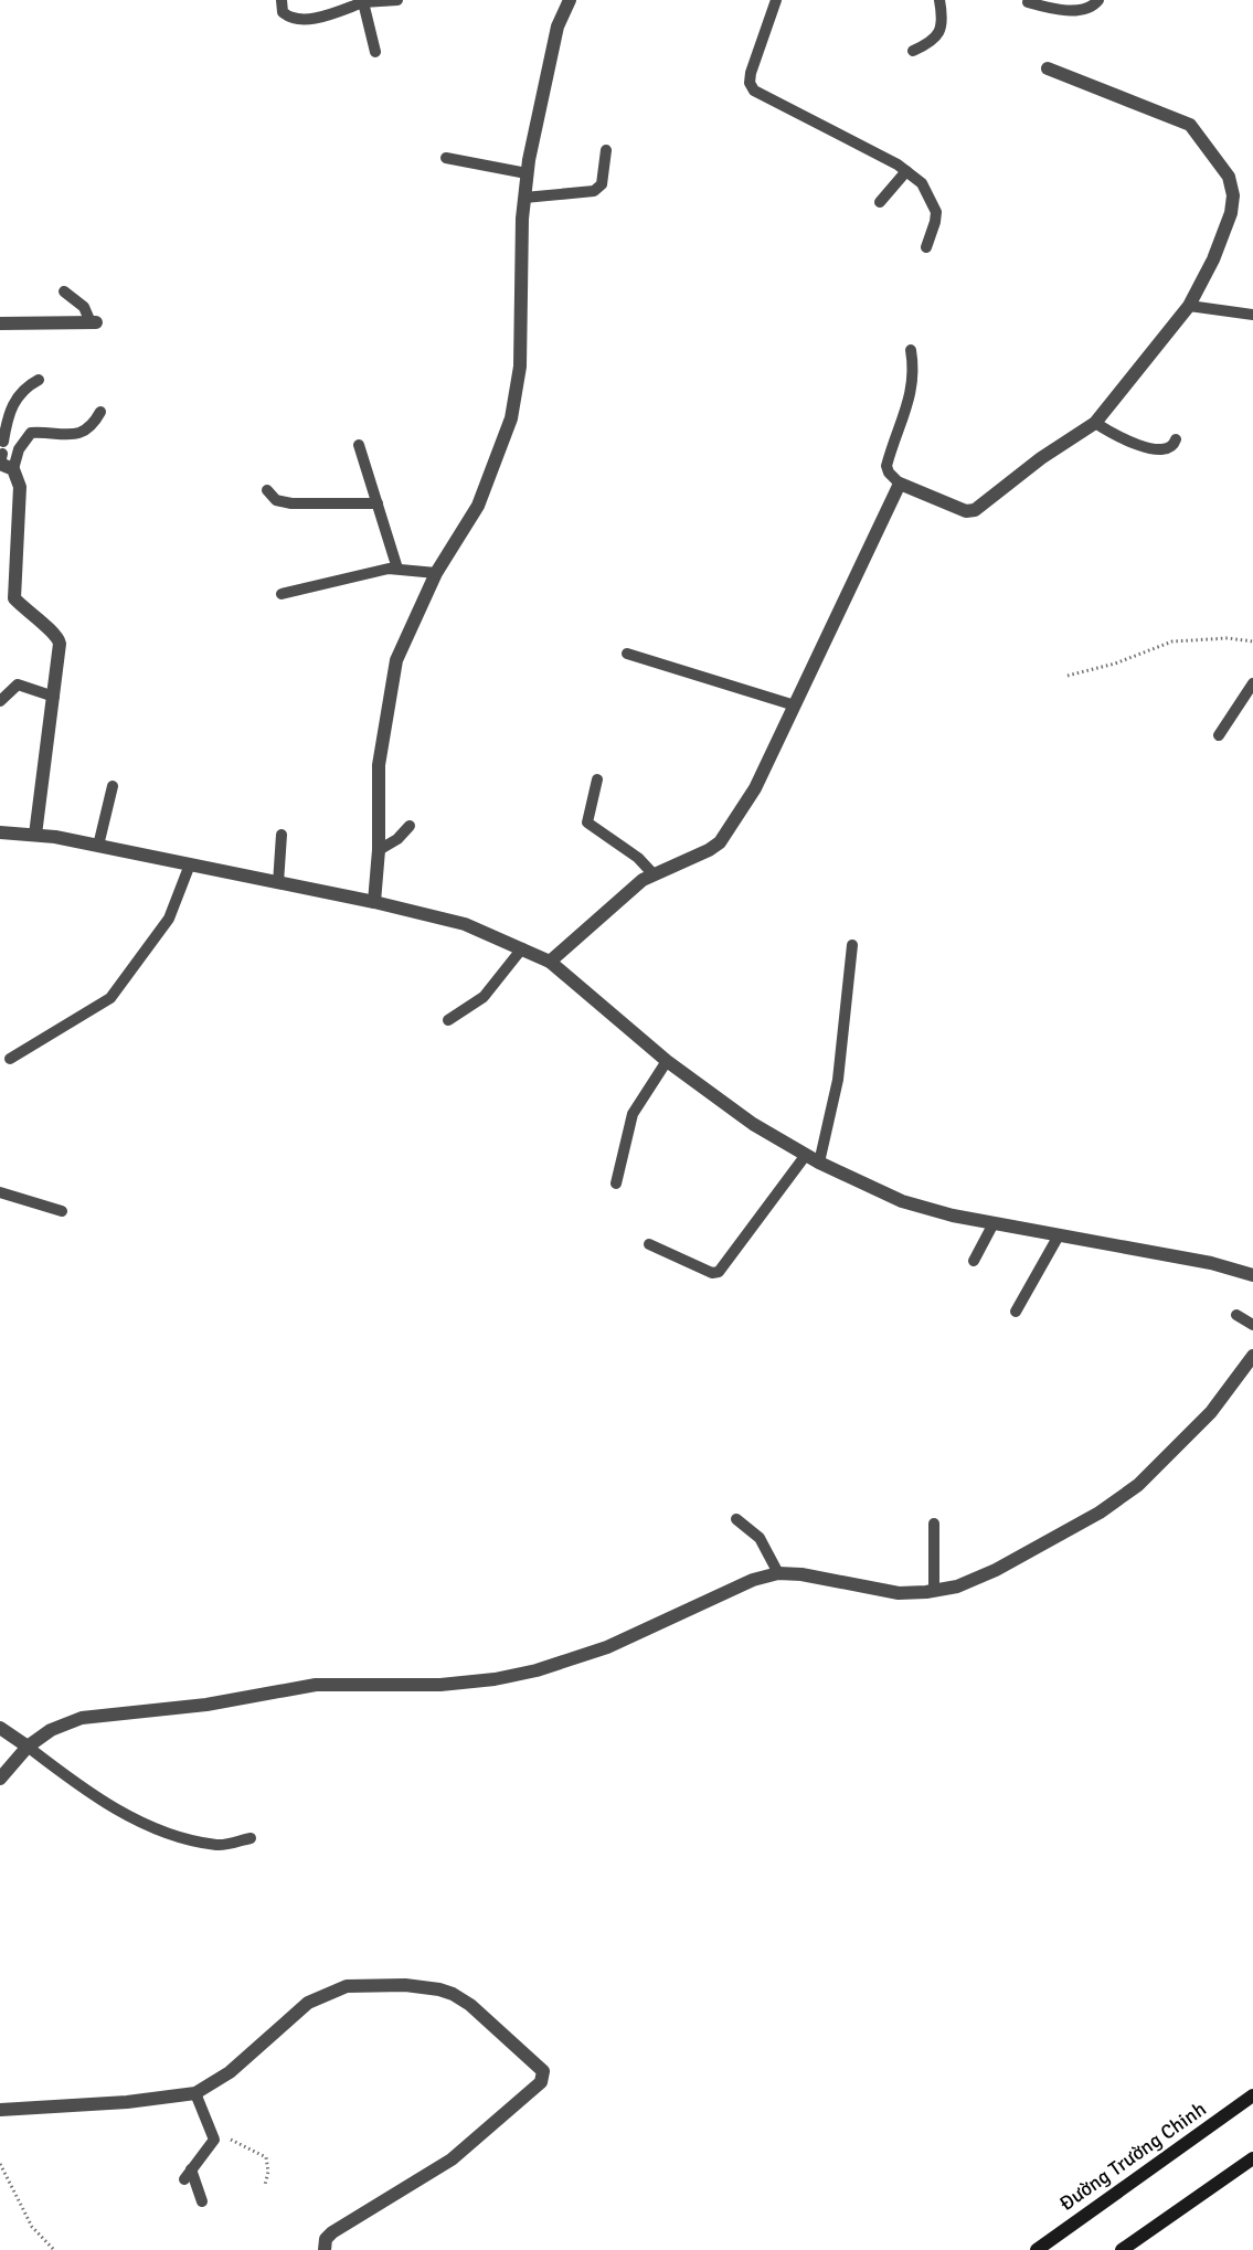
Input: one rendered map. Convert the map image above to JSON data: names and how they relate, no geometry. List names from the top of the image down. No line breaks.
{"streets":{"main road":["Đường Trường Chinh"]}}
